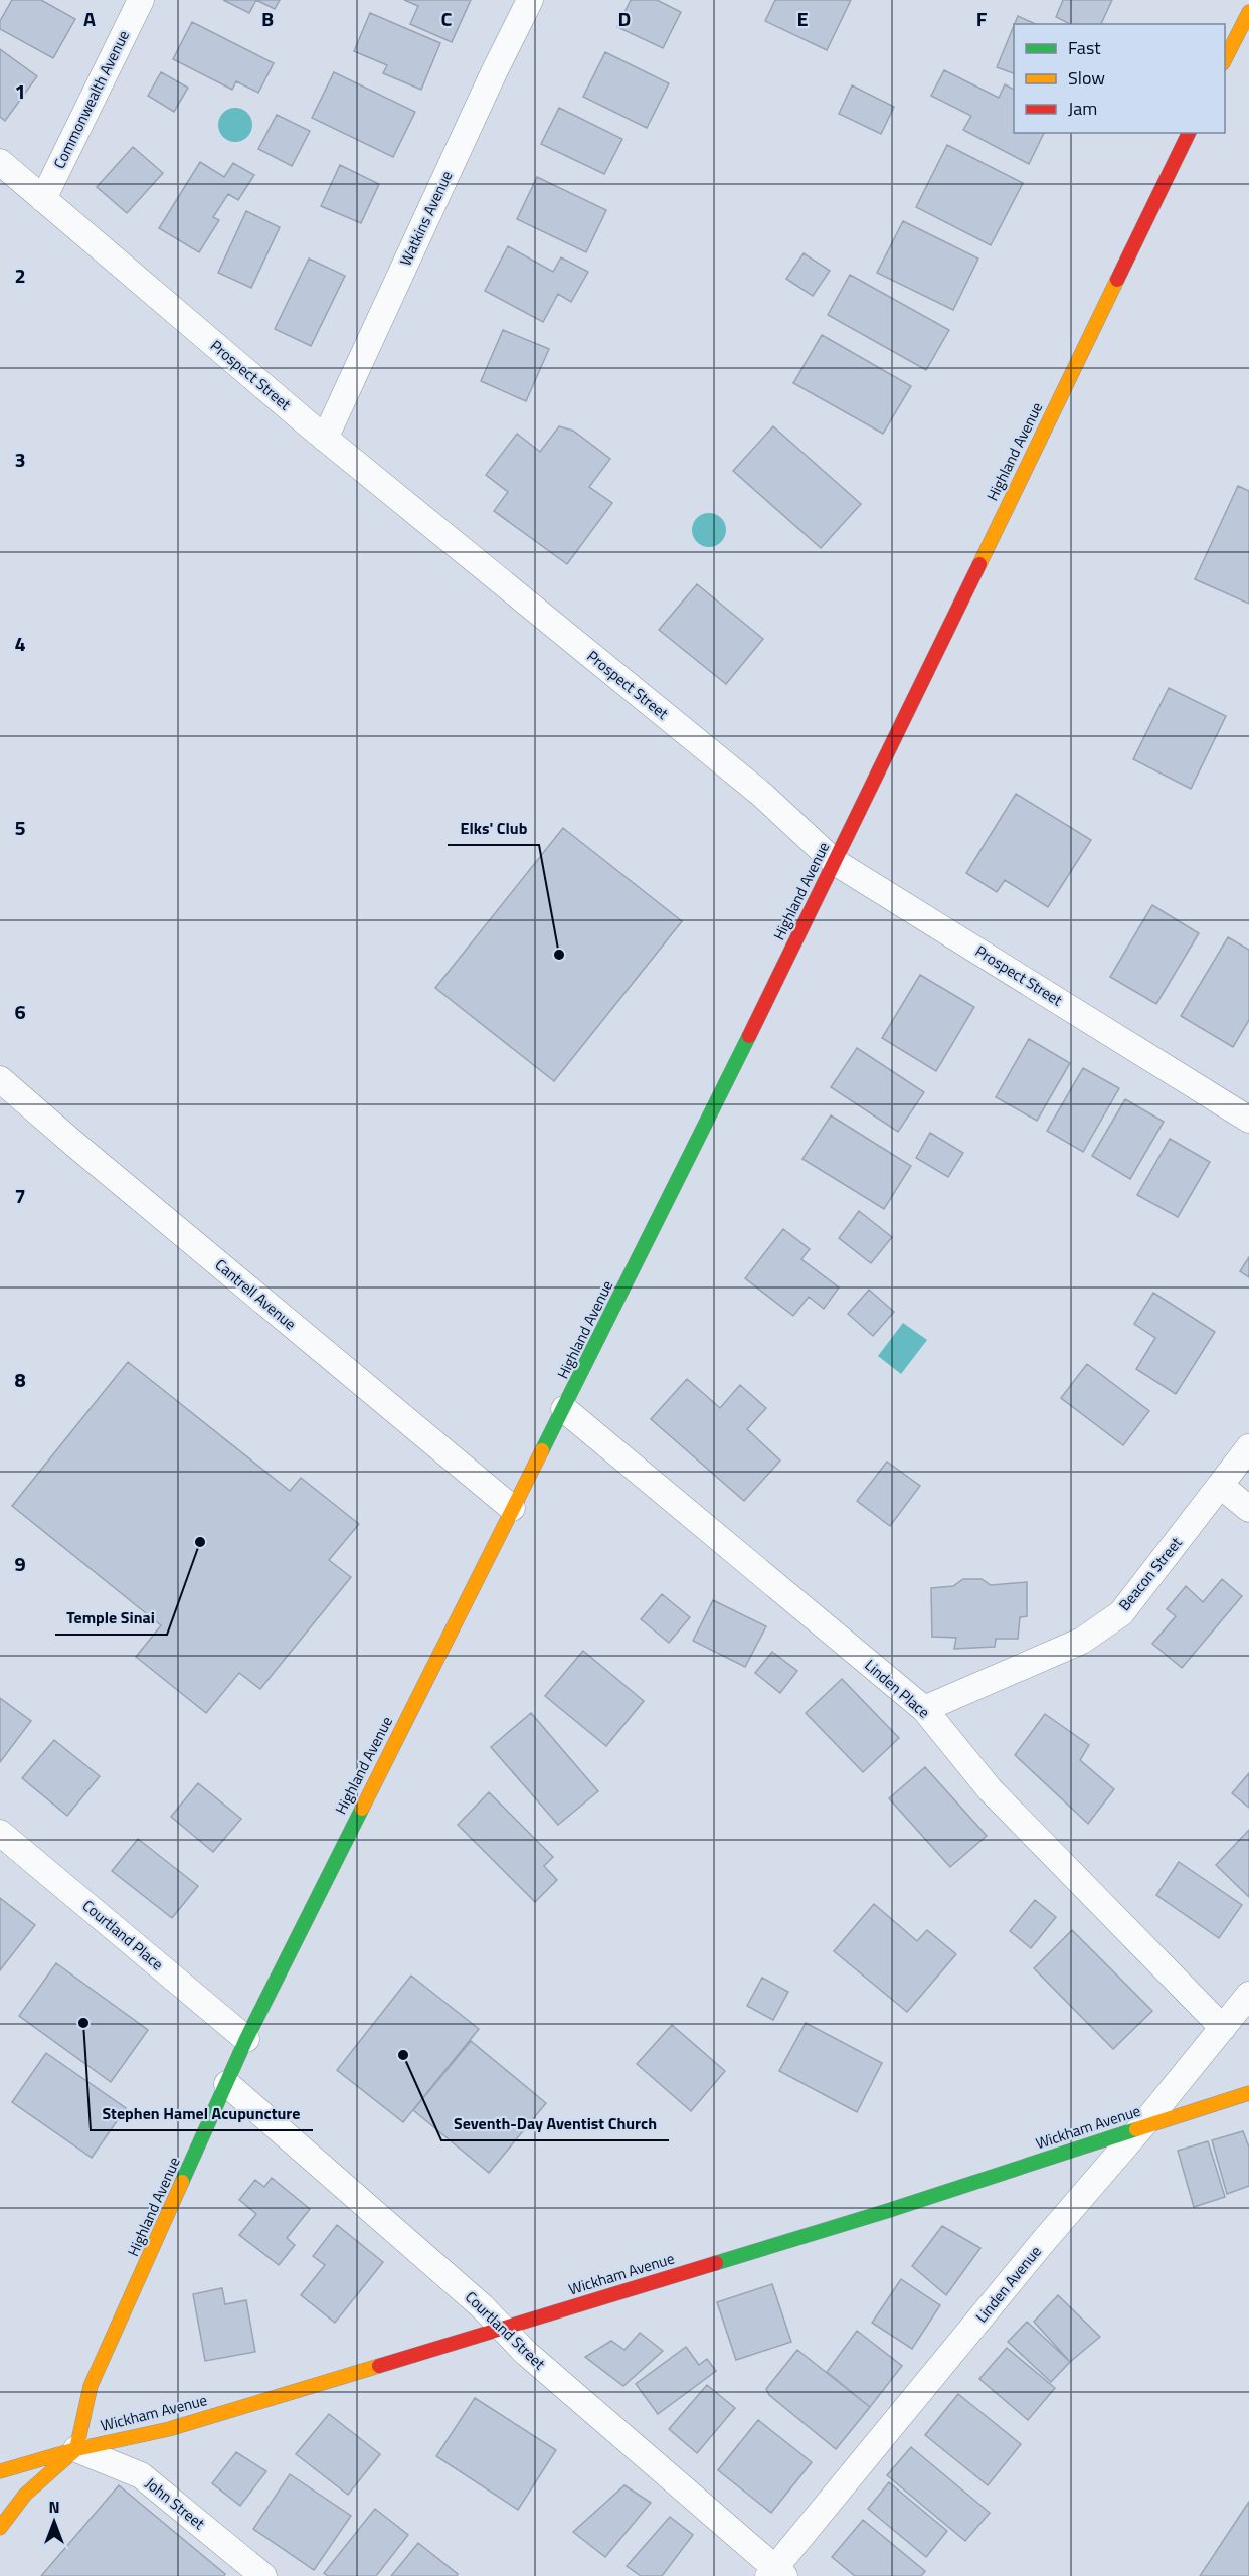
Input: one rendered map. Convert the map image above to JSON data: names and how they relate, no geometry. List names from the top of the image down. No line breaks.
{"streets":{"street":["Commonwealth Avenue","Watkins Avenue","Prospect Street","Highland Avenue","Cantrell Avenue","Beacon Street","Linden Place","Courtland Place","Wickham Avenue","Linden Avenue","Courtland Street","John Street"]},"crossings":[["Commonwealth Avenue","Prospect Street"],["Watkins Avenue","Prospect Street"],["Prospect Street","Highland Avenue"],["Highland Avenue","Cantrell Avenue"],["Highland Avenue","Linden Place"],["Highland Avenue","Courtland Place"],["Highland Avenue","Wickham Avenue"],["Highland Avenue","Courtland Street"],["Highland Avenue","John Street"],["Beacon Street","Linden Place"],["Linden Place","Linden Avenue"],["Wickham Avenue","Linden Avenue"],["Wickham Avenue","Courtland Street"],["Wickham Avenue","John Street"],["Linden Avenue","Courtland Street"]],"places":["Elks' Club","Temple Sinai","Stephen Hamel Acupuncture","Seventh-Day Aventist Church"],"legend":["Fast","Slow","Jam"],"north":"top","grid":{"columns":["A","B","C","D","E","F"],"rows":["1","2","3","4","5","6","7","8","9"]}}
